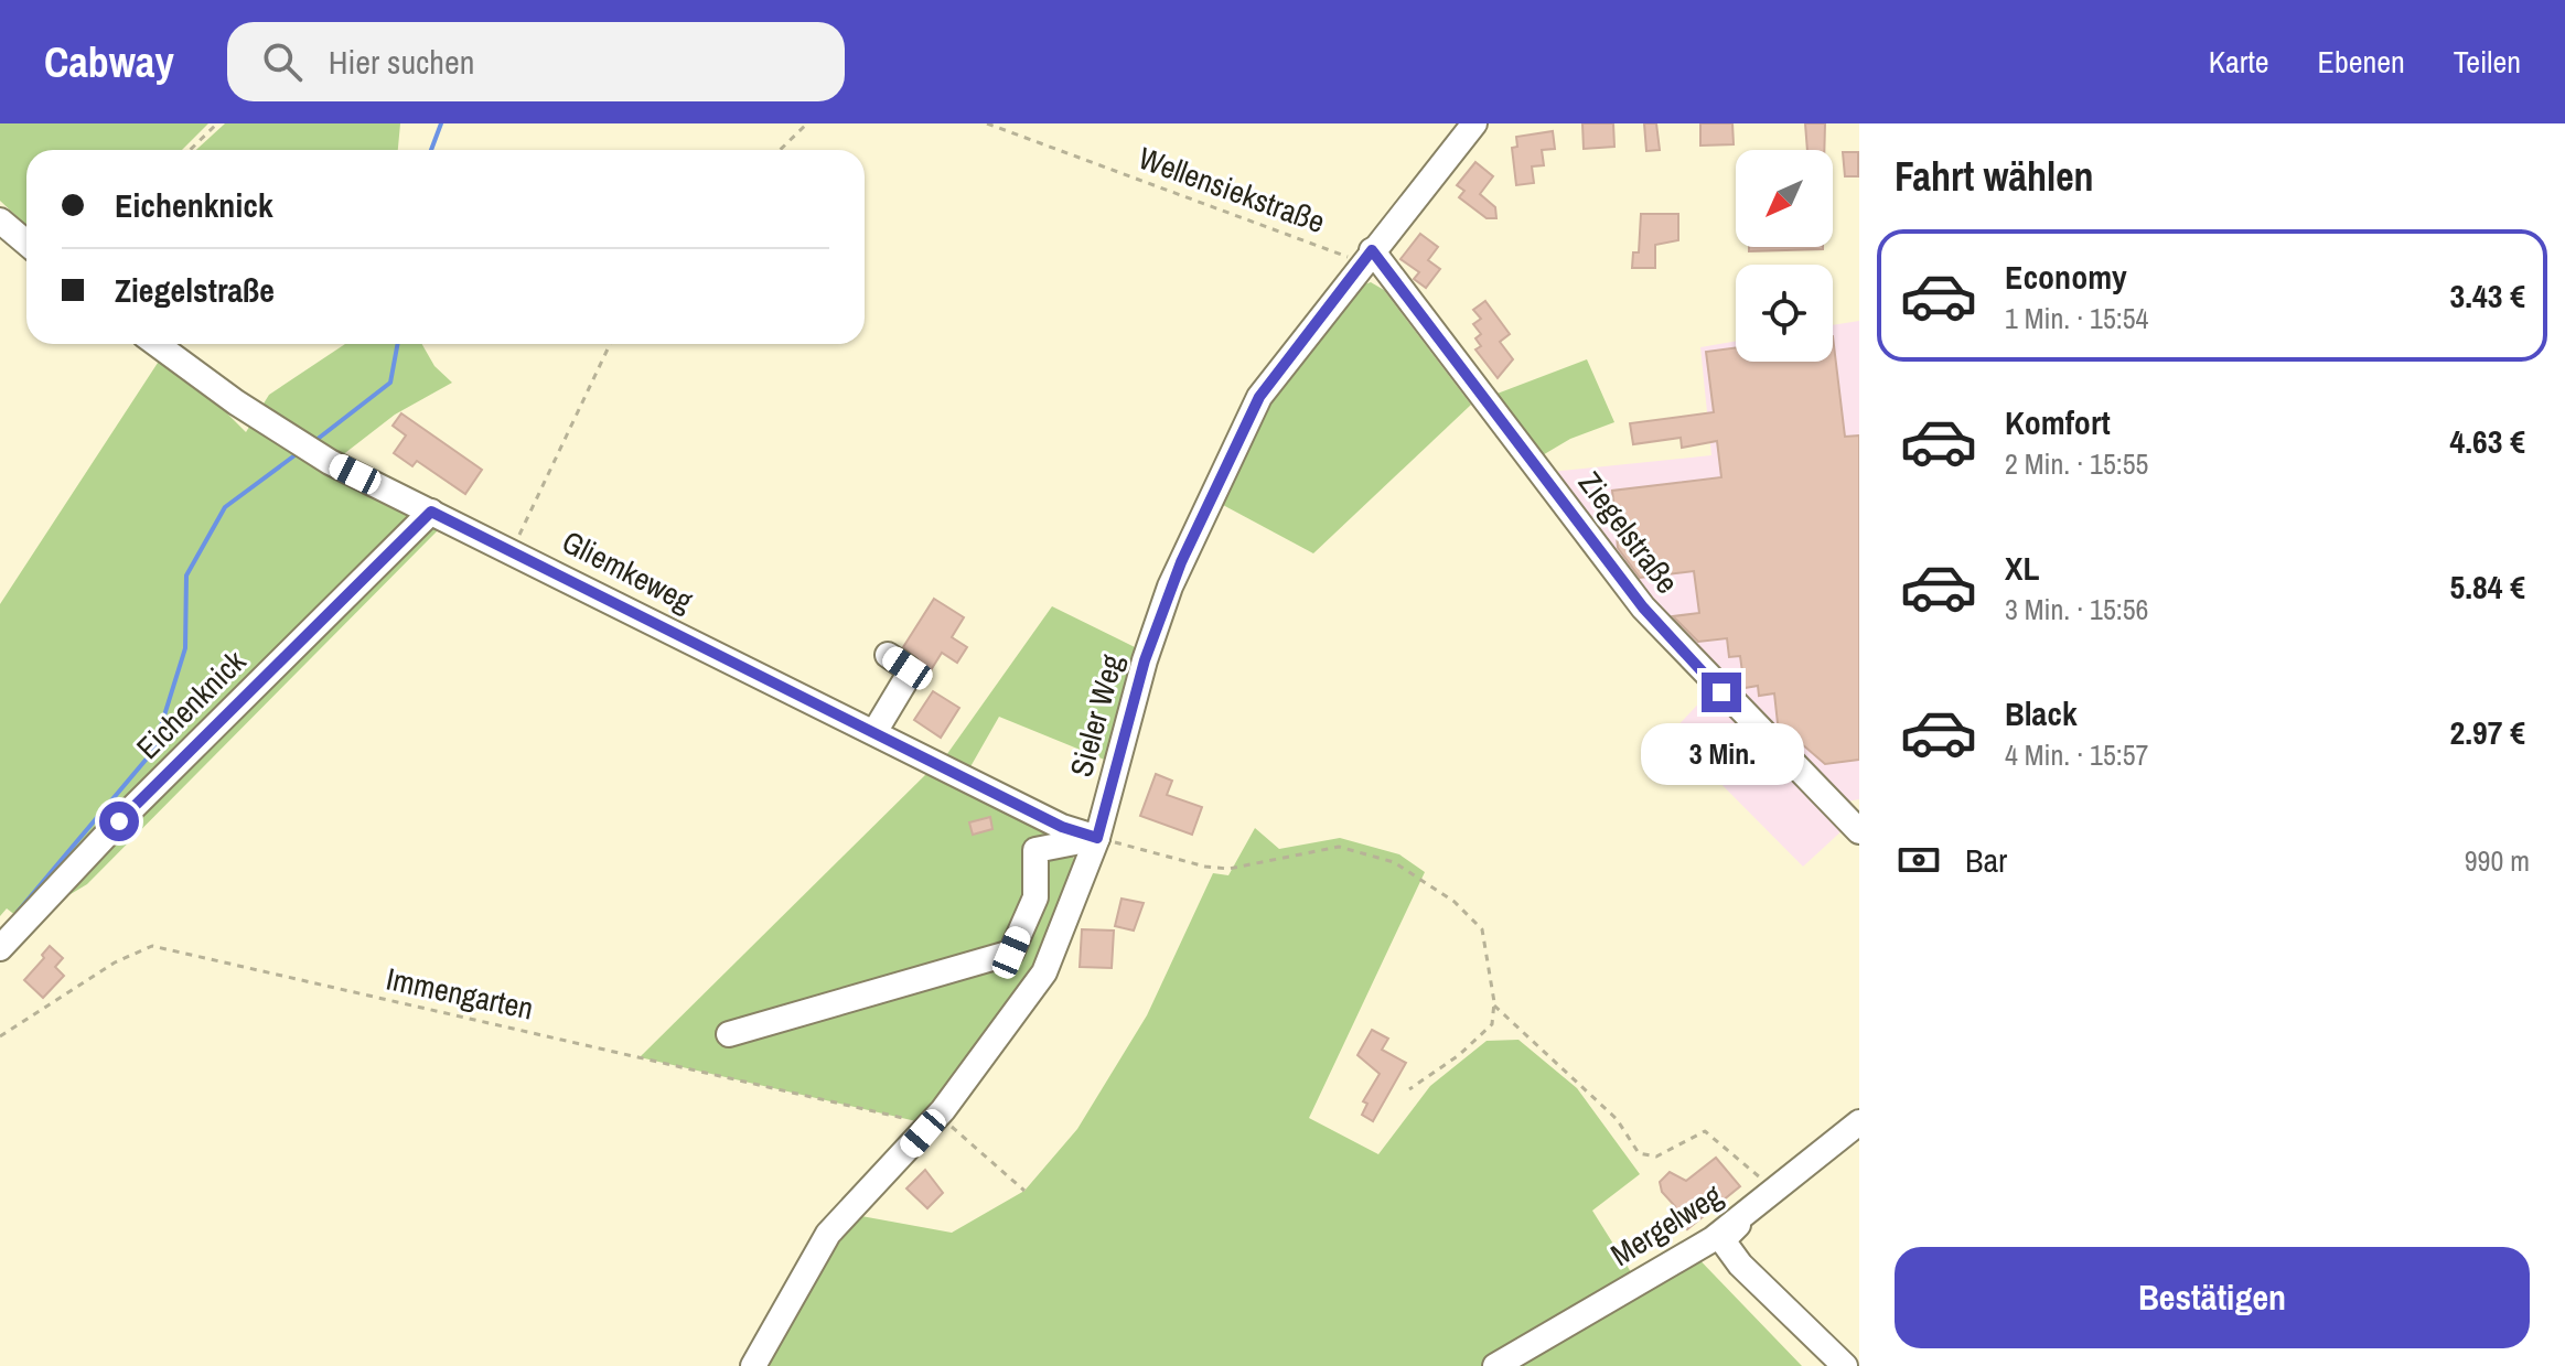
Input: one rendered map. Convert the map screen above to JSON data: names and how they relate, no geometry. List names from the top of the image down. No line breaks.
{"streets":{"street":["Ziegelstraße","Gliemkeweg","Eichenknick","Sieler Weg","Mergelweg"],"path":["Wellensiekstraße","Immengarten"]},"crossings":[["Wellensiekstraße","Ziegelstraße"],["Wellensiekstraße","Sieler Weg"],["Ziegelstraße","Sieler Weg"],["Gliemkeweg","Eichenknick"],["Gliemkeweg","Sieler Weg"],["Sieler Weg","Immengarten"]],"north":"bottom left","page":{"header":"Cabway","search":"Hier suchen","nav":["Karte","Ebenen","Teilen"],"heading":"Fahrt wählen","banner":["Eichenknick","Ziegelstraße"],"list":[{"name":"Economy","note":"1 Min. · 15:54","value":"3.43 €"},{"name":"Komfort","note":"2 Min. · 15:55","value":"4.63 €"},{"name":"XL","note":"3 Min. · 15:56","value":"5.84 €"},{"name":"Black","note":"4 Min. · 15:57","value":"2.97 €"}],"bubble":"3 Min.","pay":["Bar","990 m"],"buttons":"Bestätigen"}}
